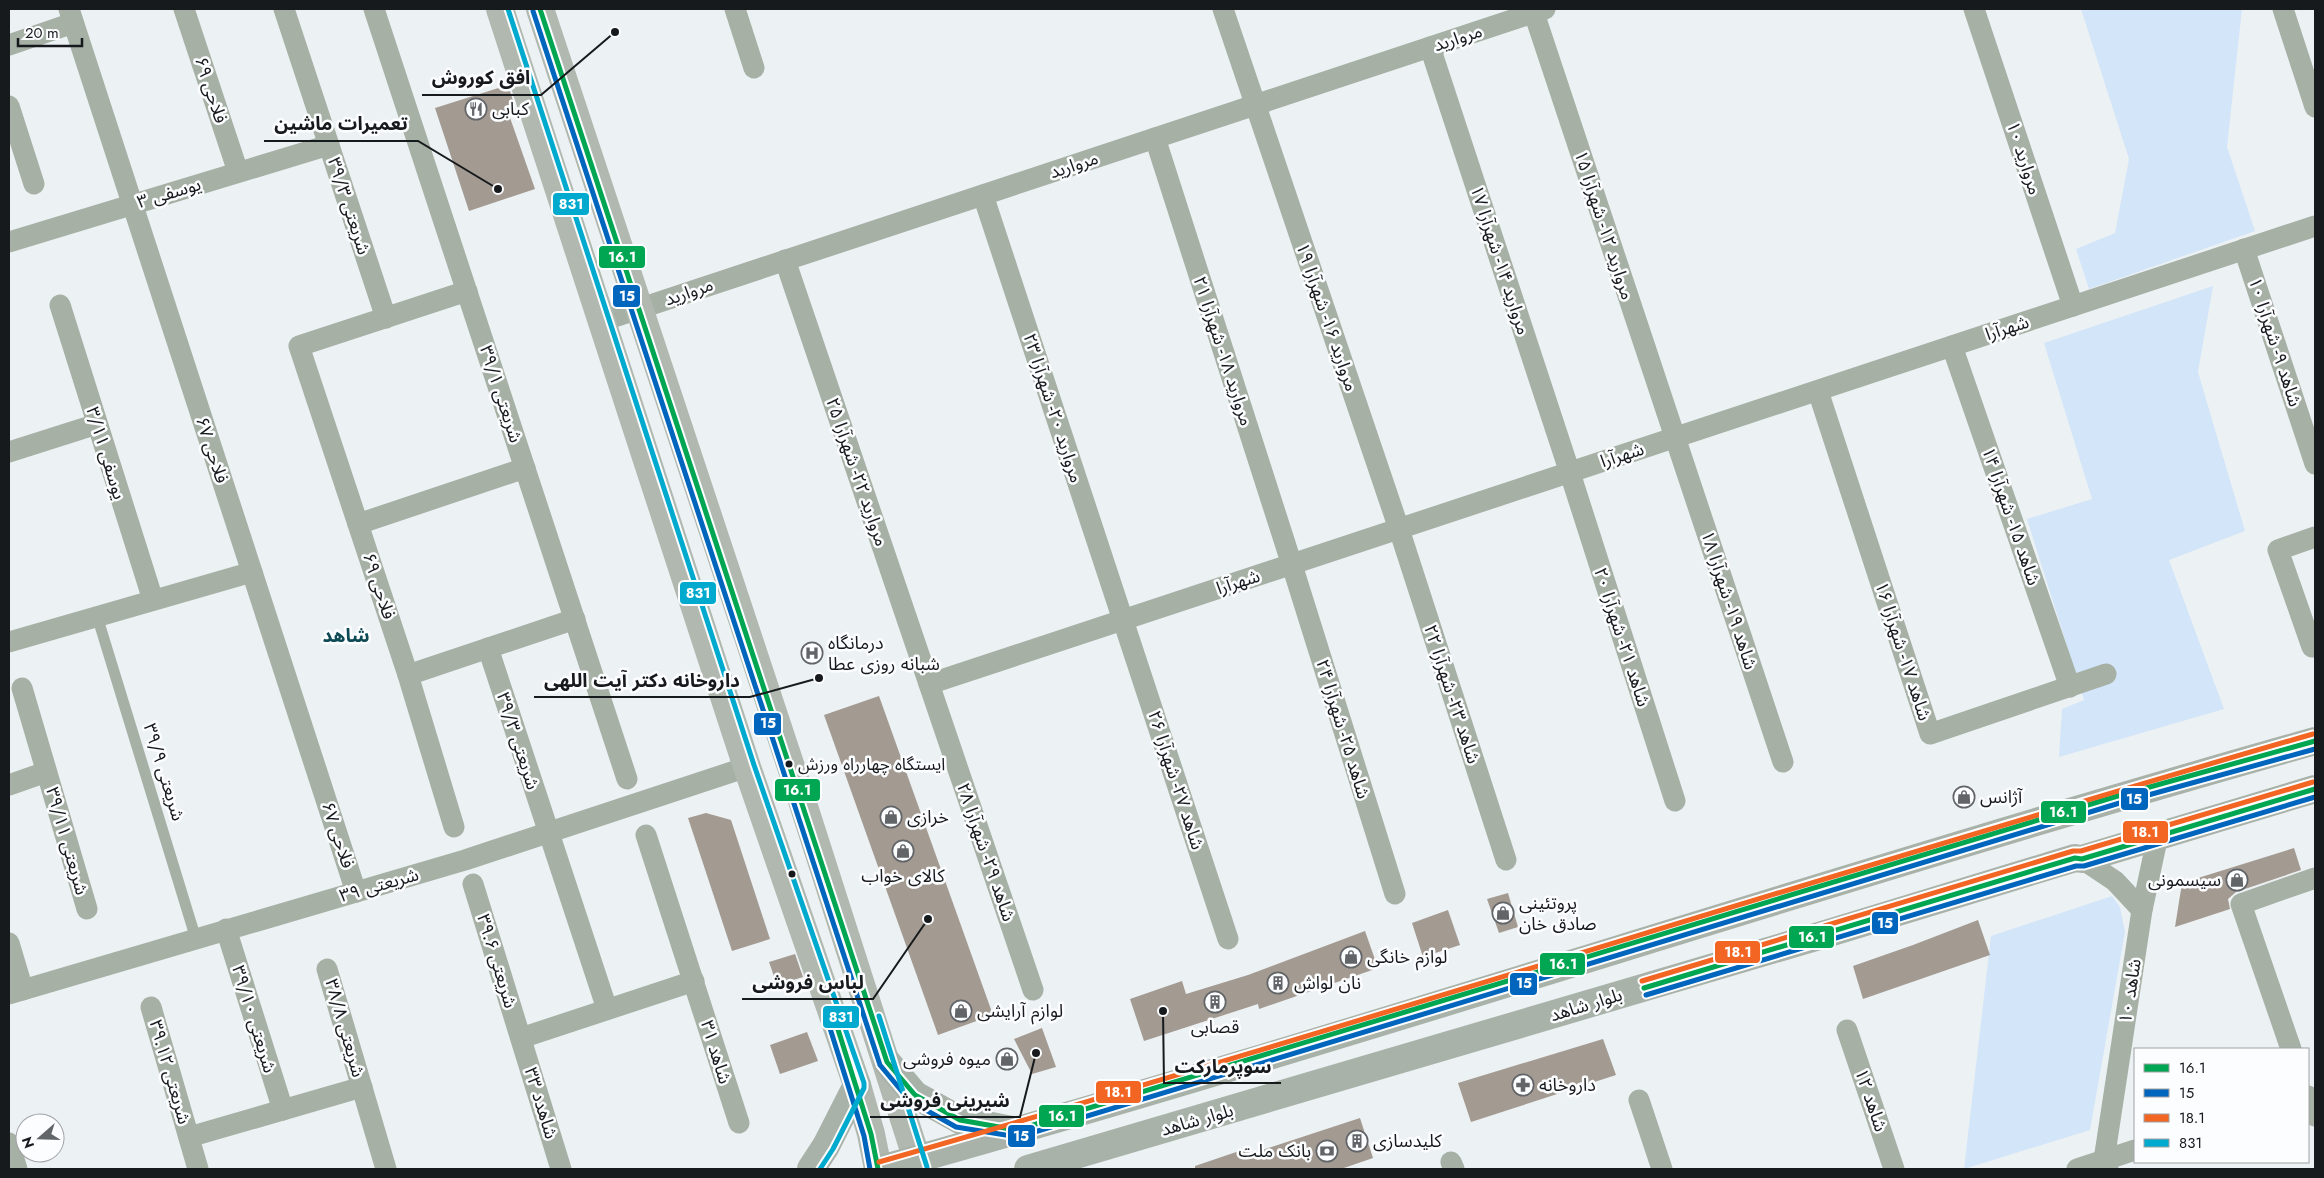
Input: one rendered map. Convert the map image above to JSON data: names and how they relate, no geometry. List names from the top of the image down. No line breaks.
{"streets":{"main road":["بلوار شاهد"],"street":["مروارید","فلاحی ۶۹","مروارید ۱۰","یوسفی ۳","شریعتی ۳۹/۳","مروارید ۱۲- شهرآرا ۱۵","مروارید ۱۴- شهرآرا ۱۷","مروارید ۱۶- شهرآرا ۱۹","شهرآرا","شاهد ۹- شهرآرا ۱۰","مروارید ۱۸- شهرآرا ۲۱","شریعتی ۳۹/۱","مروارید ۲۰- شهرآرا ۲۳","فلاحی ۶۷","یوسفی ۳/۱۱","مروارید ۲۲- شهرآرا ۲۵","شاهد ۱۵- شهرآرا ۱۴","شاهد ۱۹- شهرآرا ۱۸","شاهد ۲۱- شهرآرا ۲۰","شاهد ۱۷- شهرآرا ۱۶","شاهد ۲۳- شهرآرا ۲۲","شاهد ۲۵- شهرآرا ۲۴","شاهد ۲۷- شهرآرا ۲۶","شریعتی ۳۹/۱۱","شاهد ۲۹- شهرآرا ۲۸","شریعتی ۳۹","شریعتی ۳۹.۶","شاهد ۱۰","شریعتی ۳۹/۱۰","شریعتی ۳۸/۸","شاهد ۳۱","شریعتی ۳۹.۱۲","شاهد ۱۲","شاهدد ۳۳"],"lane":["شریعتی ۳۹/۹"]},"crossings":[["مروارید","مروارید ۱۲- شهرآرا ۱۵"],["مروارید","مروارید ۱۴- شهرآرا ۱۷"],["مروارید","مروارید ۱۶- شهرآرا ۱۹"],["مروارید","مروارید ۱۸- شهرآرا ۲۱"],["مروارید","مروارید ۲۰- شهرآرا ۲۳"],["مروارید","مروارید ۲۲- شهرآرا ۲۵"],["فلاحی ۶۹","یوسفی ۳"],["فلاحی ۶۹","شریعتی ۳۹/۳"],["مروارید ۱۰","شهرآرا"],["یوسفی ۳","شریعتی ۳۹/۳"],["یوسفی ۳","فلاحی ۶۷"],["شریعتی ۳۹/۳","شریعتی ۳۹"],["مروارید ۱۲- شهرآرا ۱۵","شهرآرا"],["مروارید ۱۲- شهرآرا ۱۵","شاهد ۱۹- شهرآرا ۱۸"],["مروارید ۱۴- شهرآرا ۱۷","شهرآرا"],["مروارید ۱۴- شهرآرا ۱۷","شاهد ۲۱- شهرآرا ۲۰"],["مروارید ۱۶- شهرآرا ۱۹","شهرآرا"],["مروارید ۱۶- شهرآرا ۱۹","شاهد ۲۳- شهرآرا ۲۲"],["شهرآرا","شاهد ۹- شهرآرا ۱۰"],["شهرآرا","مروارید ۱۸- شهرآرا ۲۱"],["شهرآرا","مروارید ۲۰- شهرآرا ۲۳"],["شهرآرا","مروارید ۲۲- شهرآرا ۲۵"],["شهرآرا","شاهد ۱۵- شهرآرا ۱۴"],["شهرآرا","شاهد ۱۹- شهرآرا ۱۸"],["شهرآرا","شاهد ۲۱- شهرآرا ۲۰"],["شهرآرا","شاهد ۱۷- شهرآرا ۱۶"],["شهرآرا","شاهد ۲۳- شهرآرا ۲۲"],["شهرآرا","شاهد ۲۵- شهرآرا ۲۴"],["شهرآرا","شاهد ۲۷- شهرآرا ۲۶"],["شهرآرا","شاهد ۲۹- شهرآرا ۲۸"],["مروارید ۱۸- شهرآرا ۲۱","شاهد ۲۵- شهرآرا ۲۴"],["مروارید ۲۰- شهرآرا ۲۳","شاهد ۲۷- شهرآرا ۲۶"],["فلاحی ۶۷","شریعتی ۳۹"],["مروارید ۲۲- شهرآرا ۲۵","شاهد ۲۹- شهرآرا ۲۸"],["شاهد ۱۵- شهرآرا ۱۴","شاهد ۱۷- شهرآرا ۱۶"],["شریعتی ۳۹/۹","شریعتی ۳۹"],["شریعتی ۳۹","شریعتی ۳۹/۱۰"],["شریعتی ۳۹.۶","شاهدد ۳۳"],["شاهد ۱۰","بلوار شاهد"]],"districts":["شاهد"],"places":{"other":["افق کوروش","تعمیرات ماشین","داروخانه دکتر آیت اللهی","ایستگاه چهارراه ورزش","لباس فروشی","سوپرمارکت","شیرینی فروشی"],"restaurant":["کبابی"],"hospital":["درمانگاه شبانه روزی عطا"],"shop":["آژانس","خرازی","کالای خواب","سیسمونی","پروتئینی صادق خان","لوازم خانگی","لوازم آرایشی","میوه فروشی"],"building":["نان لواش","قصابی","کلیدسازی"],"pharmacy":["داروخانه"],"bank":["بانک ملت"]},"lines":["transit line 16.1","transit line 831","transit line 15","transit line 18.1"],"legend":["16.1","15","18.1","831"],"scale_bar":"20 m","north":"left"}
